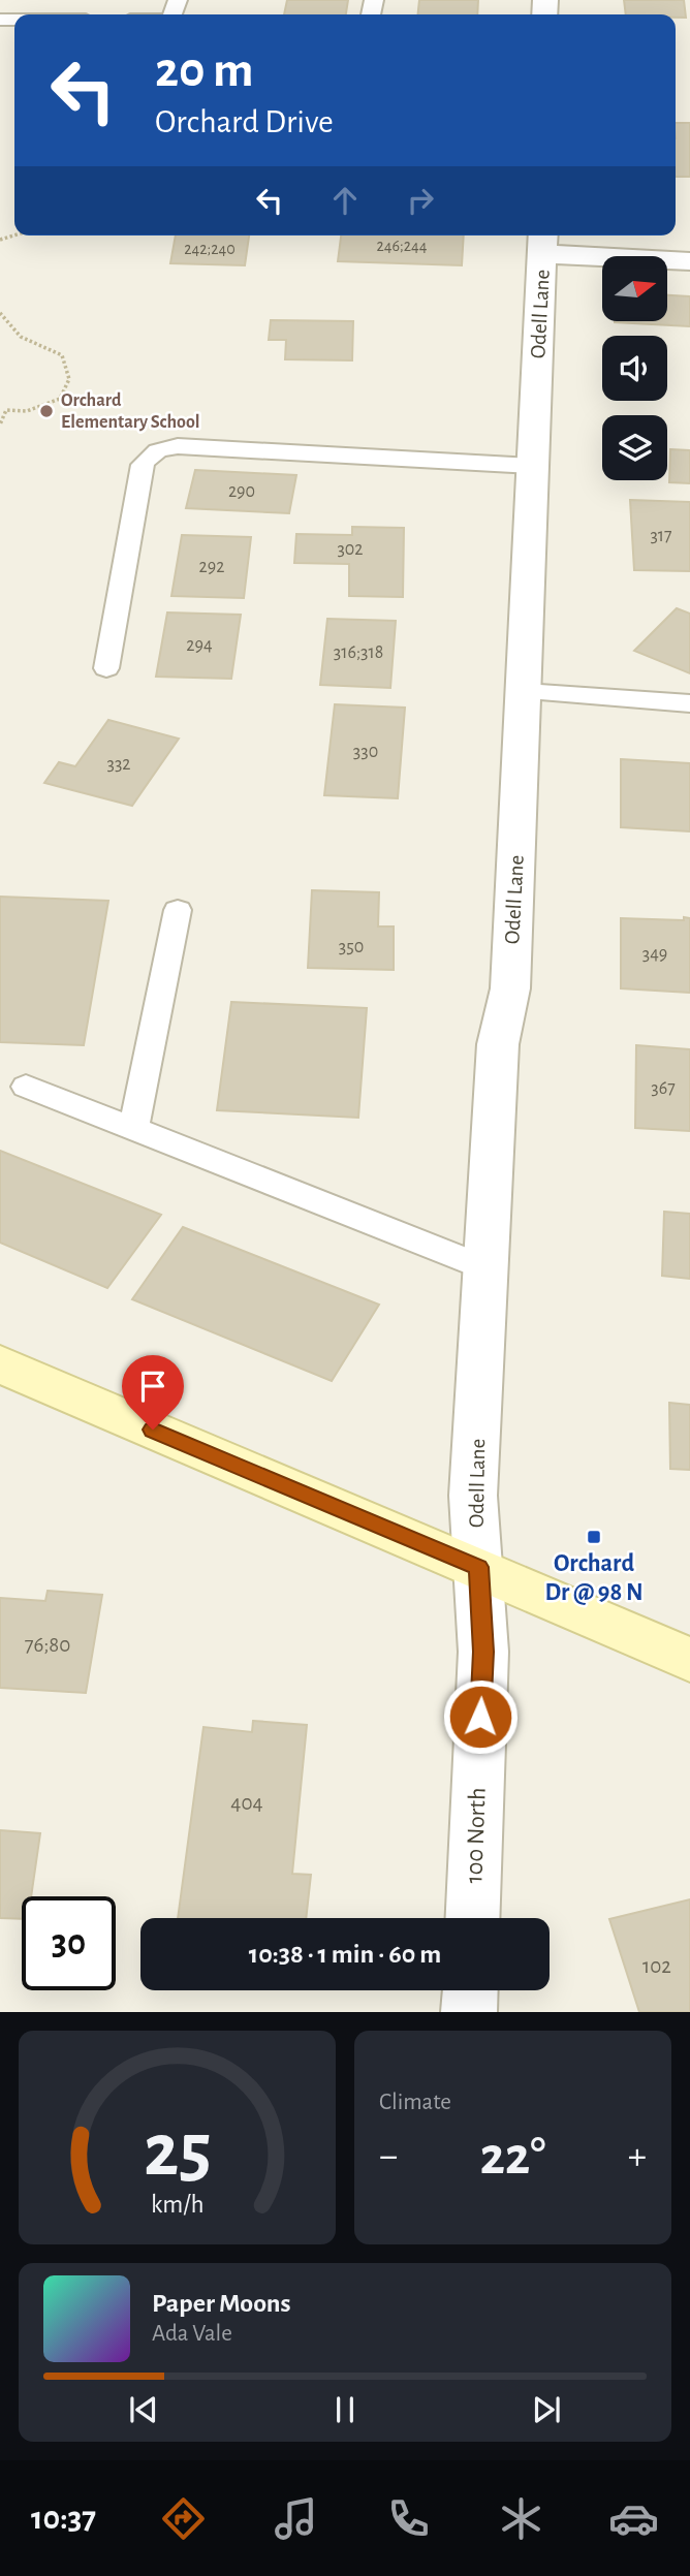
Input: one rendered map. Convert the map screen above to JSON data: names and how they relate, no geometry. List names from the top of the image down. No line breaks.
{"streets":{"street":["Odell Lane","100 North"]},"crossings":[["Odell Lane","100 North"]],"places":{"other":["Orchard Elementary School"],"transit":["Orchard Dr @ 98 N"]},"house_numbers":["246;244","242;240","290","317","302","292","294","316;318","330","332","350","349","367","76;80","404","102"],"north":"right","page":{"turn":["20 m","Orchard Drive"],"limit":"30","trip":"10:38 · 1 min · 60 m","tile":"Climate","heat":["−","22°","+"],"song":["Paper Moons","Ada Vale"],"tabs":"10:37","gauge":["25","km/h"]}}
